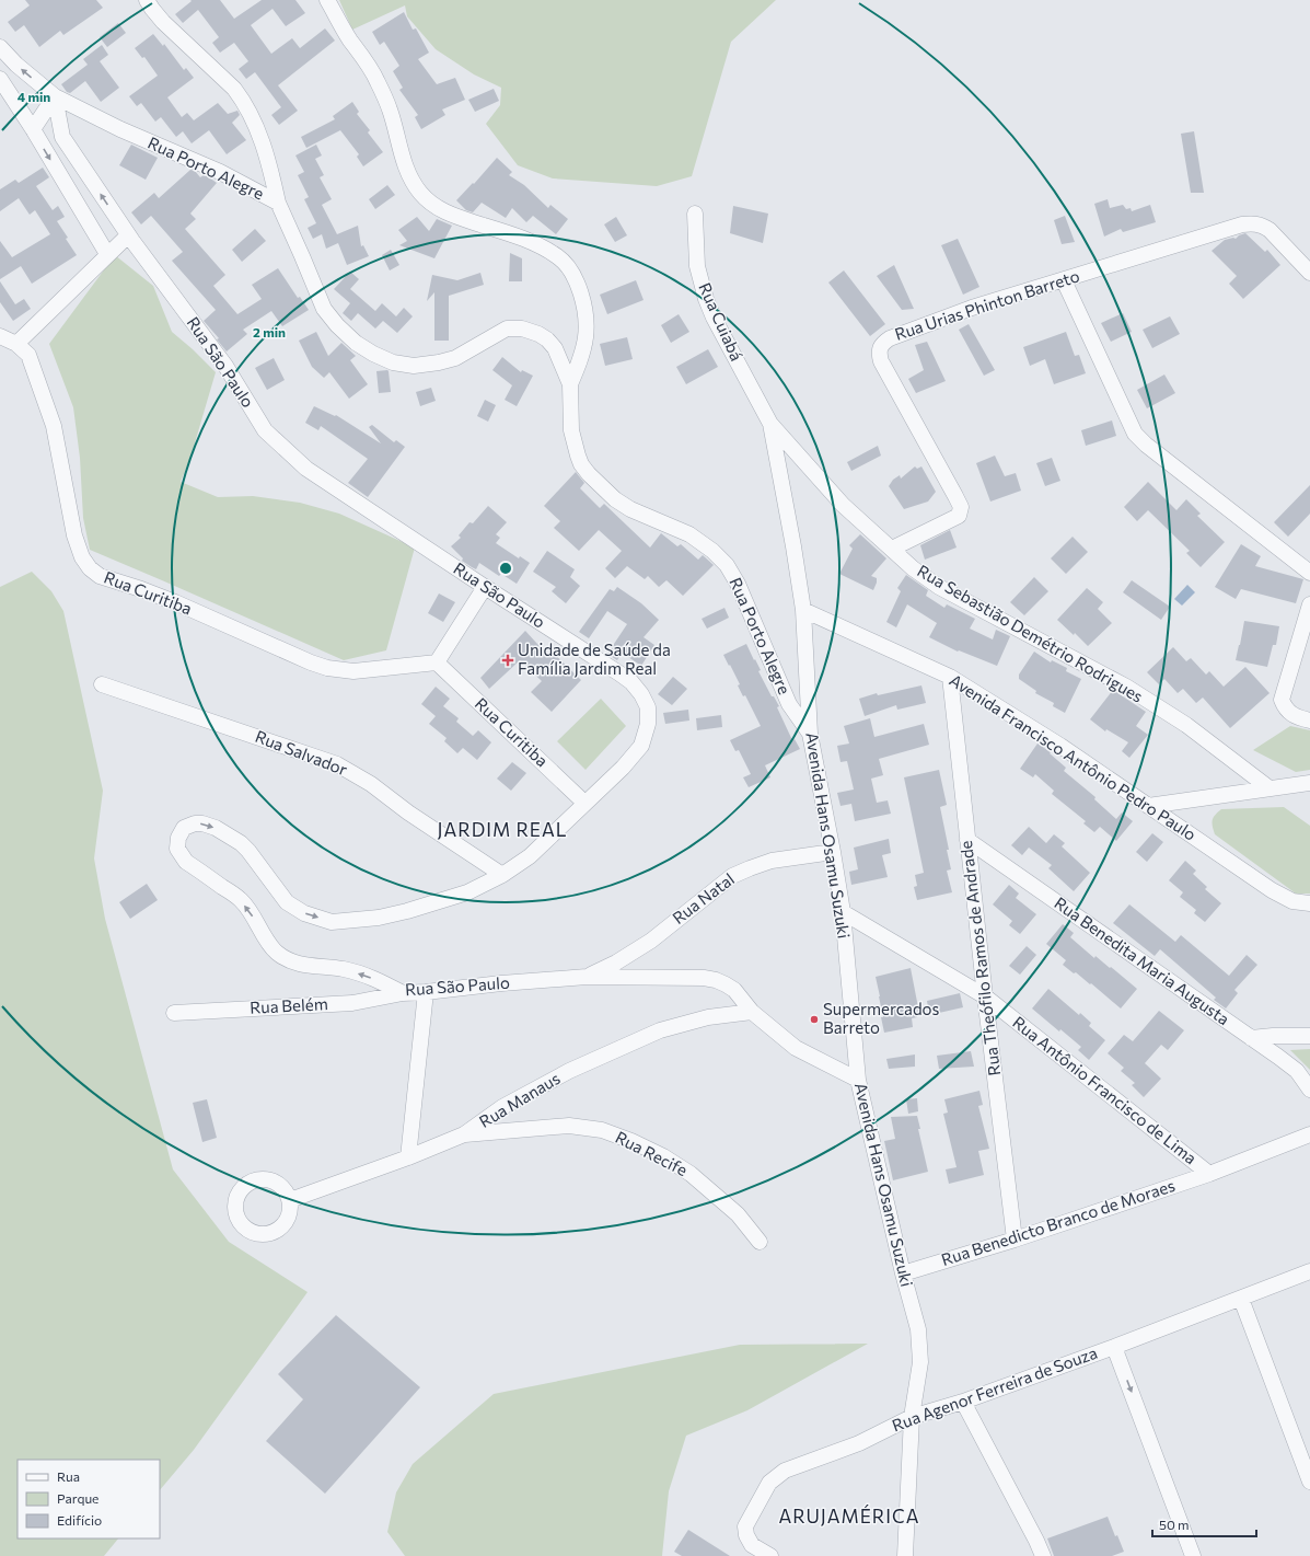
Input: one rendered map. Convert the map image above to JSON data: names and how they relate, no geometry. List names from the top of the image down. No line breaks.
{"streets":{"street":["Rua Porto Alegre","Rua Urias Phinton Barreto","Rua Cuiabá","Rua São Paulo","Rua Curitiba","Rua Sebastião Demétrio Rodrigues","Rua Salvador","Avenida Francisco Antônio Pedro Paulo","Avenida Hans Osamu Suzuki","Rua Natal","Rua Theófilo Ramos de Andrade","Rua Benedita Maria Augusta","Rua Belém","Rua Antônio Francisco de Lima","Rua Manaus","Rua Recife","Rua Benedicto Branco de Moraes","Rua Agenor Ferreira de Souza"]},"crossings":[["Rua Porto Alegre","Rua São Paulo"],["Rua Porto Alegre","Avenida Hans Osamu Suzuki"],["Rua Urias Phinton Barreto","Rua Sebastião Demétrio Rodrigues"],["Rua Cuiabá","Rua Sebastião Demétrio Rodrigues"],["Rua Cuiabá","Avenida Hans Osamu Suzuki"],["Rua São Paulo","Rua Curitiba"],["Rua São Paulo","Rua Salvador"],["Rua São Paulo","Avenida Hans Osamu Suzuki"],["Rua São Paulo","Rua Natal"],["Rua São Paulo","Rua Belém"],["Rua São Paulo","Rua Manaus"],["Rua Sebastião Demétrio Rodrigues","Avenida Hans Osamu Suzuki"],["Avenida Francisco Antônio Pedro Paulo","Avenida Hans Osamu Suzuki"],["Avenida Francisco Antônio Pedro Paulo","Rua Theófilo Ramos de Andrade"],["Avenida Hans Osamu Suzuki","Rua Natal"],["Avenida Hans Osamu Suzuki","Rua Antônio Francisco de Lima"],["Avenida Hans Osamu Suzuki","Rua Benedicto Branco de Moraes"],["Avenida Hans Osamu Suzuki","Rua Agenor Ferreira de Souza"],["Rua Theófilo Ramos de Andrade","Rua Benedita Maria Augusta"],["Rua Theófilo Ramos de Andrade","Rua Antônio Francisco de Lima"],["Rua Theófilo Ramos de Andrade","Rua Benedicto Branco de Moraes"],["Rua Antônio Francisco de Lima","Rua Benedicto Branco de Moraes"],["Rua Manaus","Rua Recife"]],"districts":["JARDIM REAL","ARUJAMÉRICA"],"places":{"health":["Unidade de Saúde da Família Jardim Real"],"other":["Supermercados Barreto"]},"legend":["Rua","Parque","Edifício"],"scale_bar":"50 m","rings":["4 min","2 min"]}
